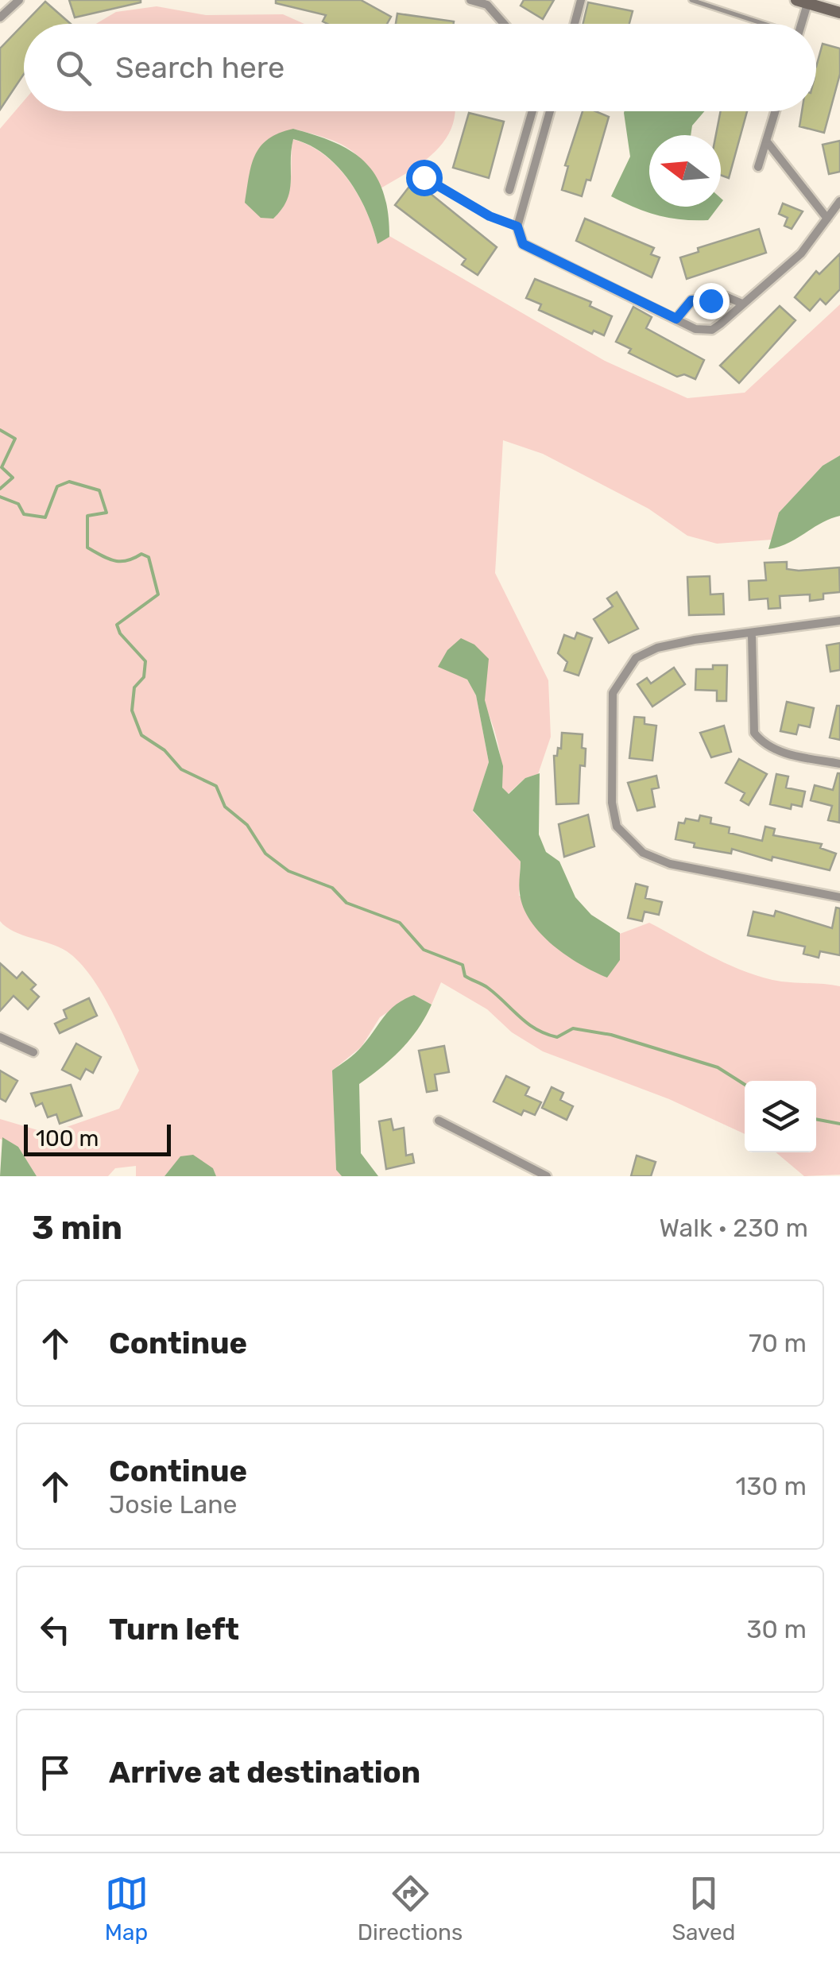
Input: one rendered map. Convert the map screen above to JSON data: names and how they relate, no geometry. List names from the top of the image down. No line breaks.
{"scale_bar":"100 m","north":"left","page":{"search":"Search here","scale":"100 m","heading":["3 min","Walk · 230 m"],"list":[["Continue","70 m"],["Continue","Josie Lane","130 m"],["Turn left","30 m"],"Arrive at destination"],"nav":["Map","Directions","Saved"]}}
